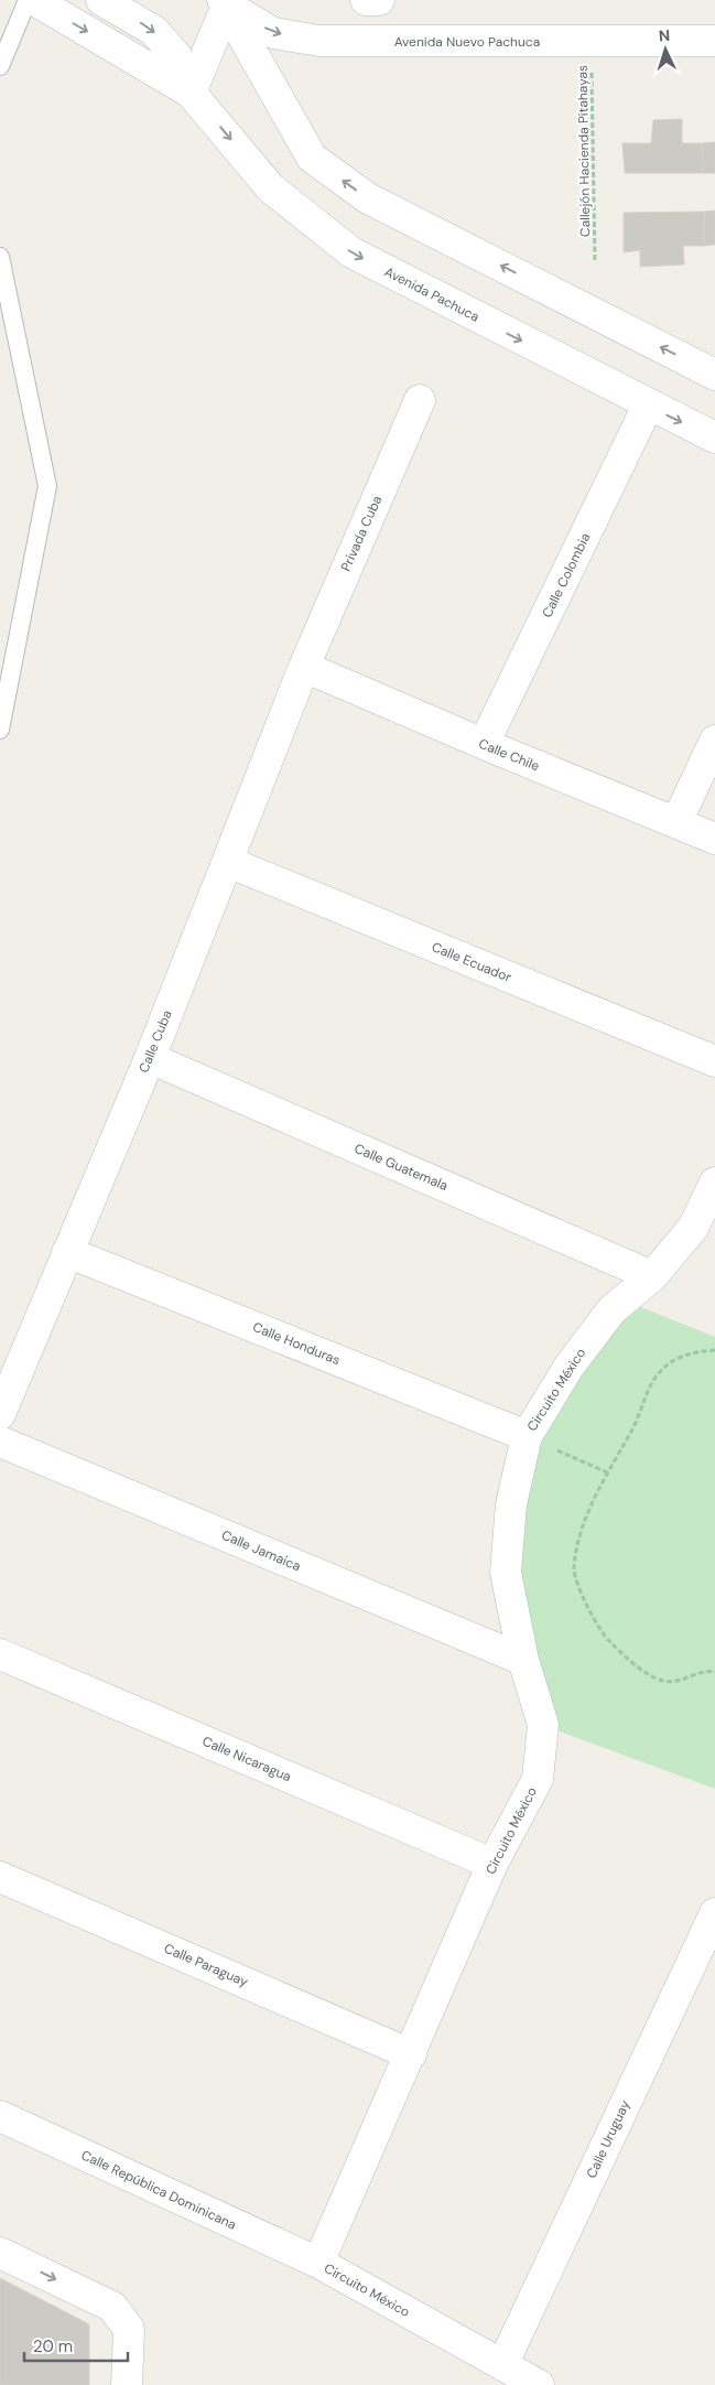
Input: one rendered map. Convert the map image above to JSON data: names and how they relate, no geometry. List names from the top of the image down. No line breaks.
{"streets":{"street":["Avenida Nuevo Pachuca","Avenida Pachuca","Privada Cuba","Calle Colombia","Calle Chile","Calle Ecuador","Calle Cuba","Calle Guatemala","Calle Honduras","Circuito México","Calle Jamaica","Calle Nicaragua","Calle Paraguay","Calle Uruguay","Calle República Dominicana"],"path":["Callejón Hacienda Pitahayas"]},"crossings":[["Avenida Nuevo Pachuca","Callejón Hacienda Pitahayas"],["Avenida Pachuca","Calle Colombia"],["Privada Cuba","Calle Chile"],["Privada Cuba","Calle Cuba"],["Calle Colombia","Calle Chile"],["Calle Chile","Calle Cuba"],["Calle Ecuador","Calle Cuba"],["Calle Cuba","Calle Guatemala"],["Calle Cuba","Calle Honduras"],["Calle Guatemala","Circuito México"],["Calle Honduras","Circuito México"],["Circuito México","Calle Jamaica"],["Circuito México","Calle Nicaragua"],["Circuito México","Calle Paraguay"],["Circuito México","Calle Uruguay"],["Circuito México","Calle República Dominicana"]],"one_way":["Avenida Nuevo Pachuca"],"scale_bar":"20 m","north":"top"}
